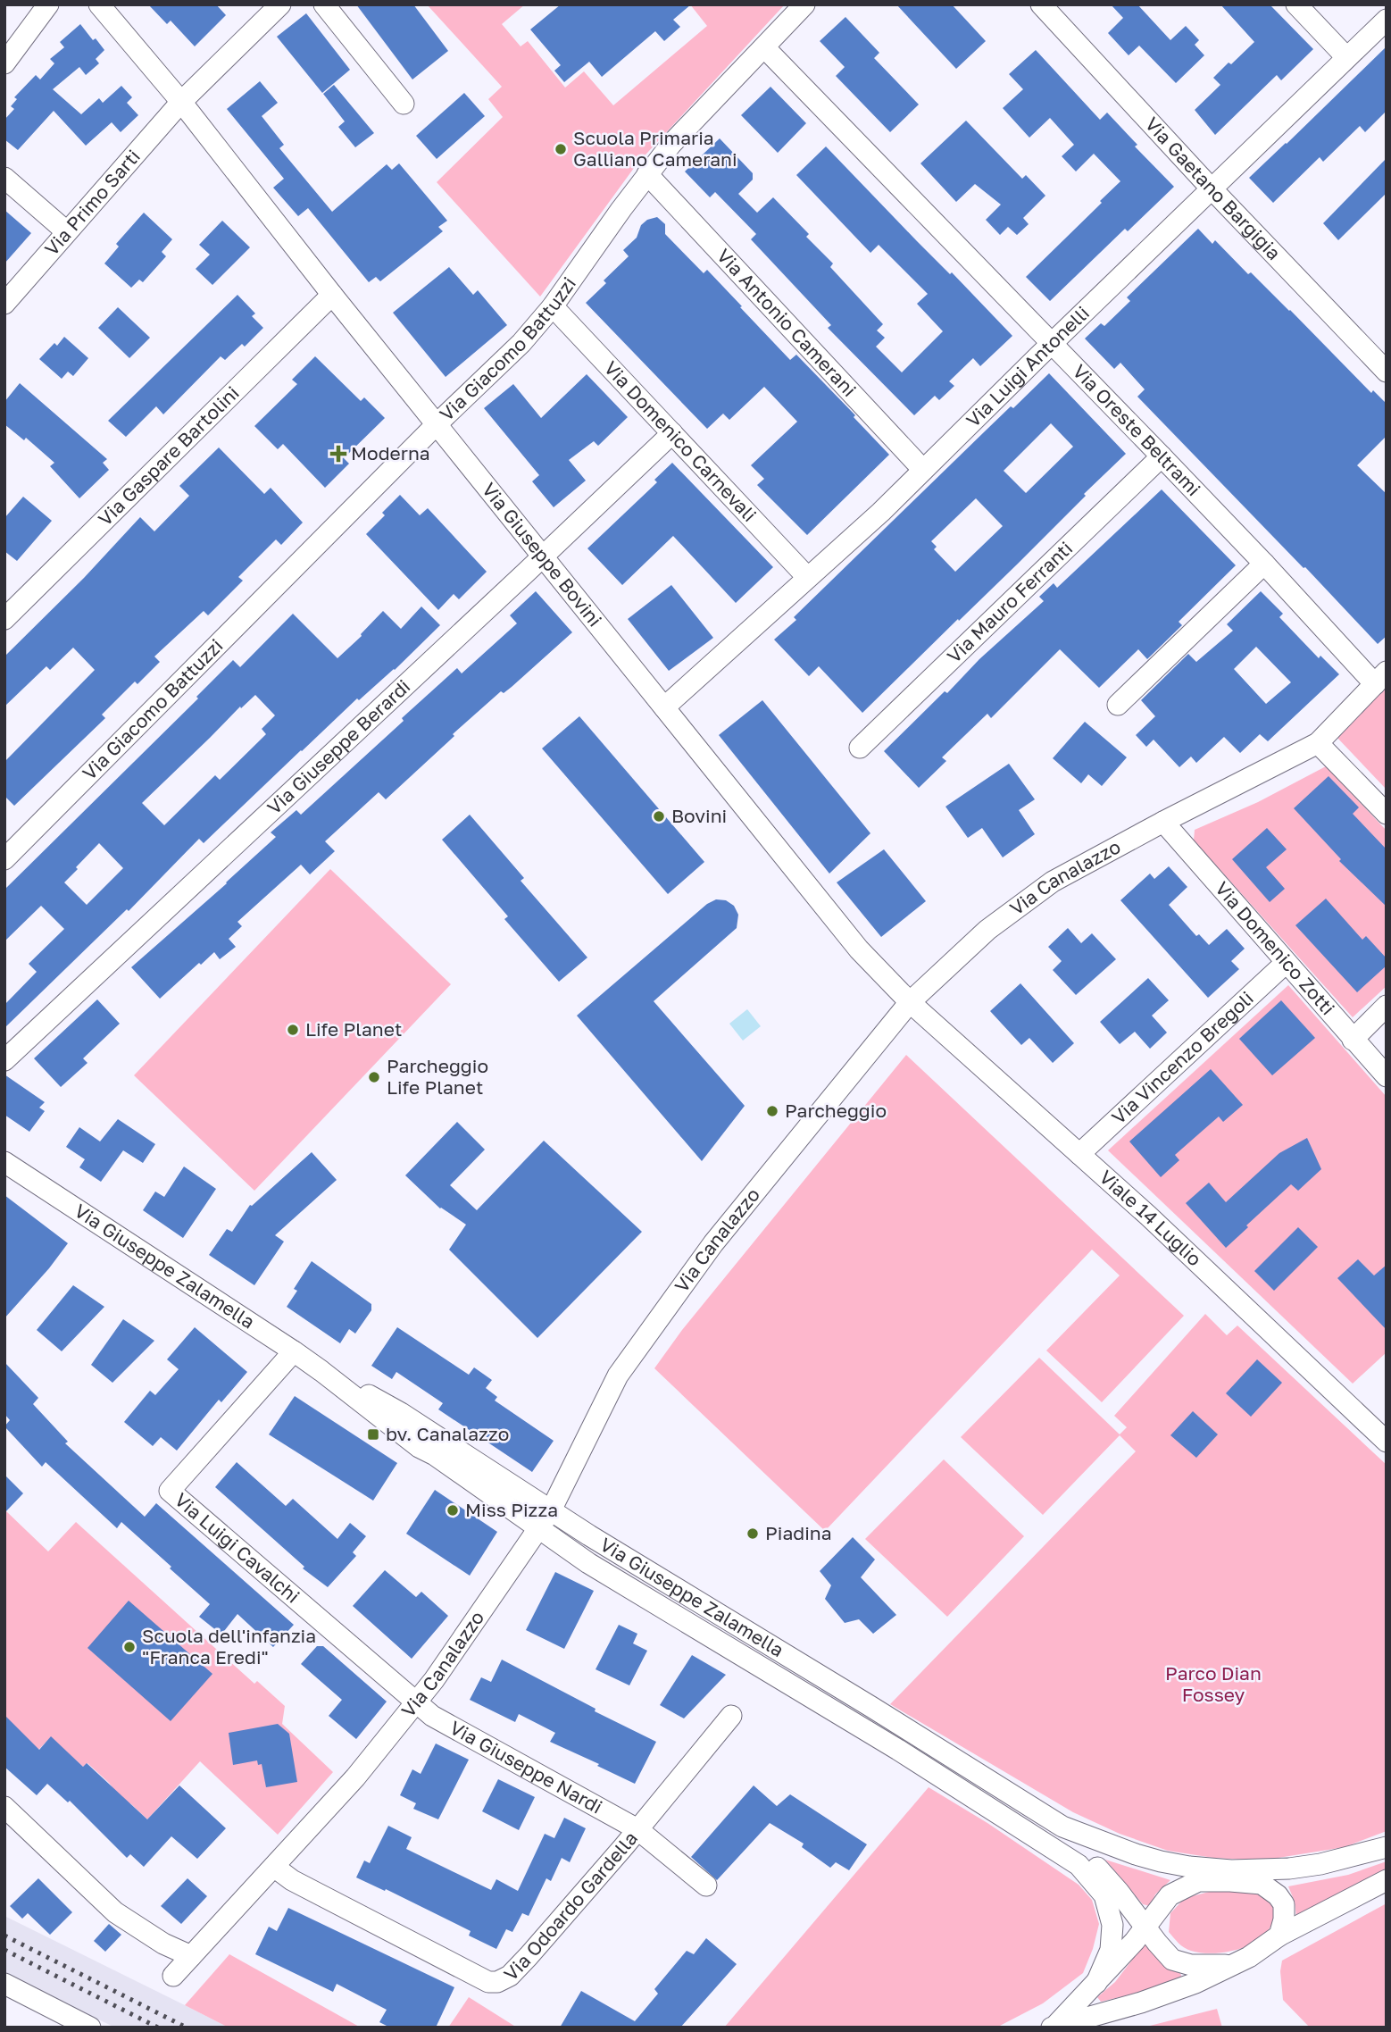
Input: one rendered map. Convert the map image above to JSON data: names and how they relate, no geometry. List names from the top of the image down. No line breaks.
{"streets":{"street":["Via Gaetano Bargigia","Via Primo Sarti","Via Antonio Camerani","Via Giacomo Battuzzi","Via Luigi Antonelli","Via Oreste Beltrami","Via Domenico Carnevali","Via Gaspare Bartolini","Via Giuseppe Bovini","Via Mauro Ferranti","Via Giuseppe Berardi","Via Canalazzo","Via Domenico Zotti","Via Vincenzo Bregoli","Viale 14 Luglio","Via Giuseppe Zalamella","Via Luigi Cavalchi","Via Giuseppe Nardi","Via Odoardo Gardella"]},"crossings":[["Via Gaetano Bargigia","Via Luigi Antonelli"],["Via Primo Sarti","Via Giuseppe Bovini"],["Via Antonio Camerani","Via Giacomo Battuzzi"],["Via Antonio Camerani","Via Luigi Antonelli"],["Via Giacomo Battuzzi","Via Oreste Beltrami"],["Via Giacomo Battuzzi","Via Domenico Carnevali"],["Via Giacomo Battuzzi","Via Giuseppe Bovini"],["Via Luigi Antonelli","Via Oreste Beltrami"],["Via Luigi Antonelli","Via Domenico Carnevali"],["Via Luigi Antonelli","Via Giuseppe Bovini"],["Via Oreste Beltrami","Via Mauro Ferranti"],["Via Oreste Beltrami","Via Canalazzo"],["Via Domenico Carnevali","Via Giuseppe Berardi"],["Via Gaspare Bartolini","Via Giuseppe Bovini"],["Via Giuseppe Bovini","Via Giuseppe Berardi"],["Via Giuseppe Bovini","Via Canalazzo"],["Via Giuseppe Bovini","Viale 14 Luglio"],["Via Canalazzo","Via Domenico Zotti"],["Via Canalazzo","Viale 14 Luglio"],["Via Canalazzo","Via Giuseppe Zalamella"],["Via Canalazzo","Via Luigi Cavalchi"],["Via Canalazzo","Via Giuseppe Nardi"],["Via Canalazzo","Via Odoardo Gardella"],["Via Domenico Zotti","Via Vincenzo Bregoli"],["Via Vincenzo Bregoli","Viale 14 Luglio"],["Via Giuseppe Zalamella","Via Luigi Cavalchi"],["Via Luigi Cavalchi","Via Giuseppe Nardi"],["Via Giuseppe Nardi","Via Odoardo Gardella"]],"parks":["Parco Dian Fossey"],"places":{"other":["Scuola Primaria Galliano Camerani","Bovini","Life Planet","Parcheggio Life Planet","Parcheggio","Miss Pizza","Piadina","Scuola dell'infanzia \"Franca Eredi\""],"health":["Moderna"],"transit":["bv. Canalazzo"]}}
